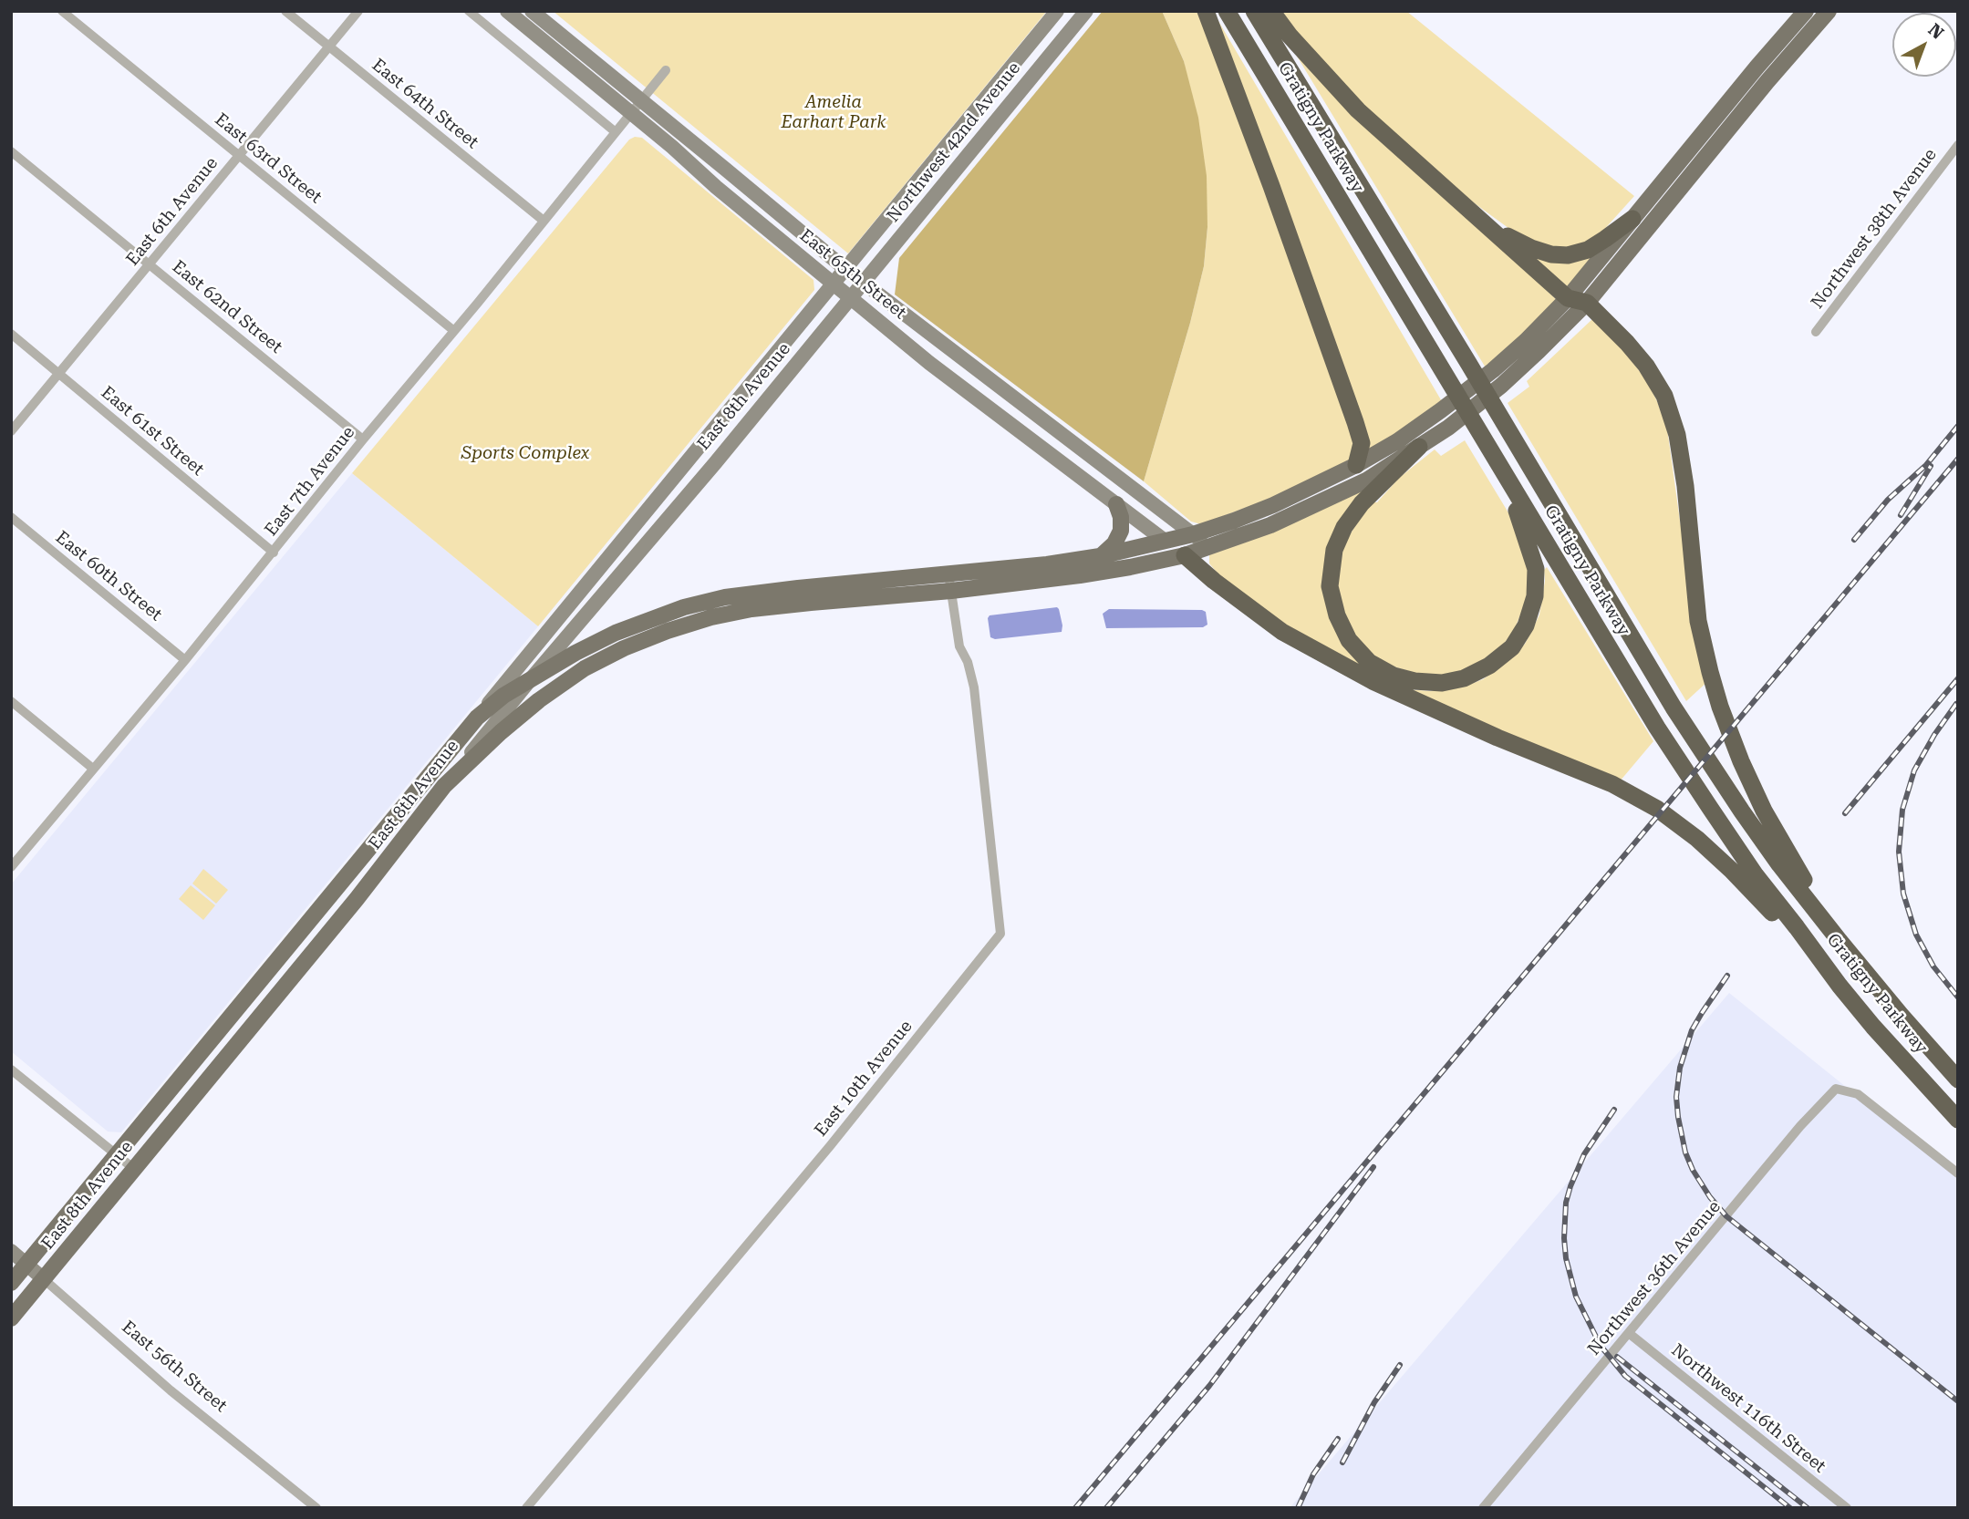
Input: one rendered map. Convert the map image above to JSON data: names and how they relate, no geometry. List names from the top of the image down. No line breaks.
{"streets":{"highway":["Gratigny Parkway"],"main road":["Northwest 42nd Avenue","East 65th Street","East 8th Avenue","East 56th Street"],"street":["East 64th Street","East 63rd Street","East 6th Avenue","Northwest 38th Avenue","East 62nd Street","East 61st Street","East 7th Avenue","East 60th Street","East 10th Avenue","Northwest 36th Avenue","Northwest 116th Street"]},"crossings":[["East 64th Street","East 6th Avenue"],["East 64th Street","East 7th Avenue"],["Northwest 42nd Avenue","East 65th Street"],["Northwest 42nd Avenue","East 8th Avenue"],["East 63rd Street","East 6th Avenue"],["East 63rd Street","East 7th Avenue"],["East 6th Avenue","East 62nd Street"],["East 6th Avenue","East 61st Street"],["East 65th Street","East 8th Avenue"],["East 65th Street","East 7th Avenue"],["East 62nd Street","East 7th Avenue"],["East 8th Avenue","East 56th Street"],["East 61st Street","East 7th Avenue"],["East 7th Avenue","East 60th Street"],["Northwest 36th Avenue","Northwest 116th Street"]],"parks":["Amelia Earhart Park","Sports Complex"],"north":"top right"}
